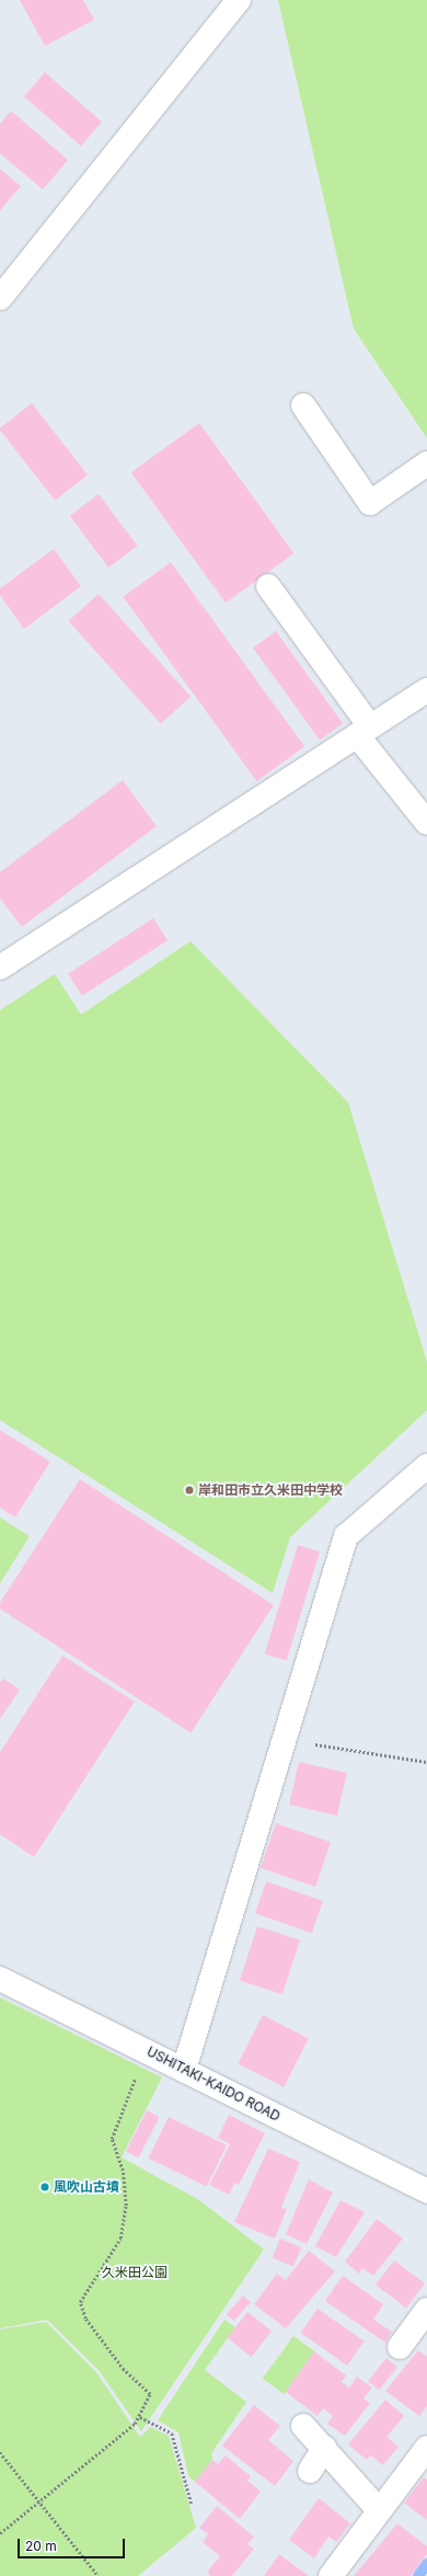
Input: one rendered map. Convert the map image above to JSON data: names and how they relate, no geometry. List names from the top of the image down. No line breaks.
{"streets":{"street":["USHITAKI-KAIDO ROAD"]},"parks":["久米田公園"],"places":["岸和田市立久米田中学校","風吹山古墳"],"scale_bar":"20 m"}
